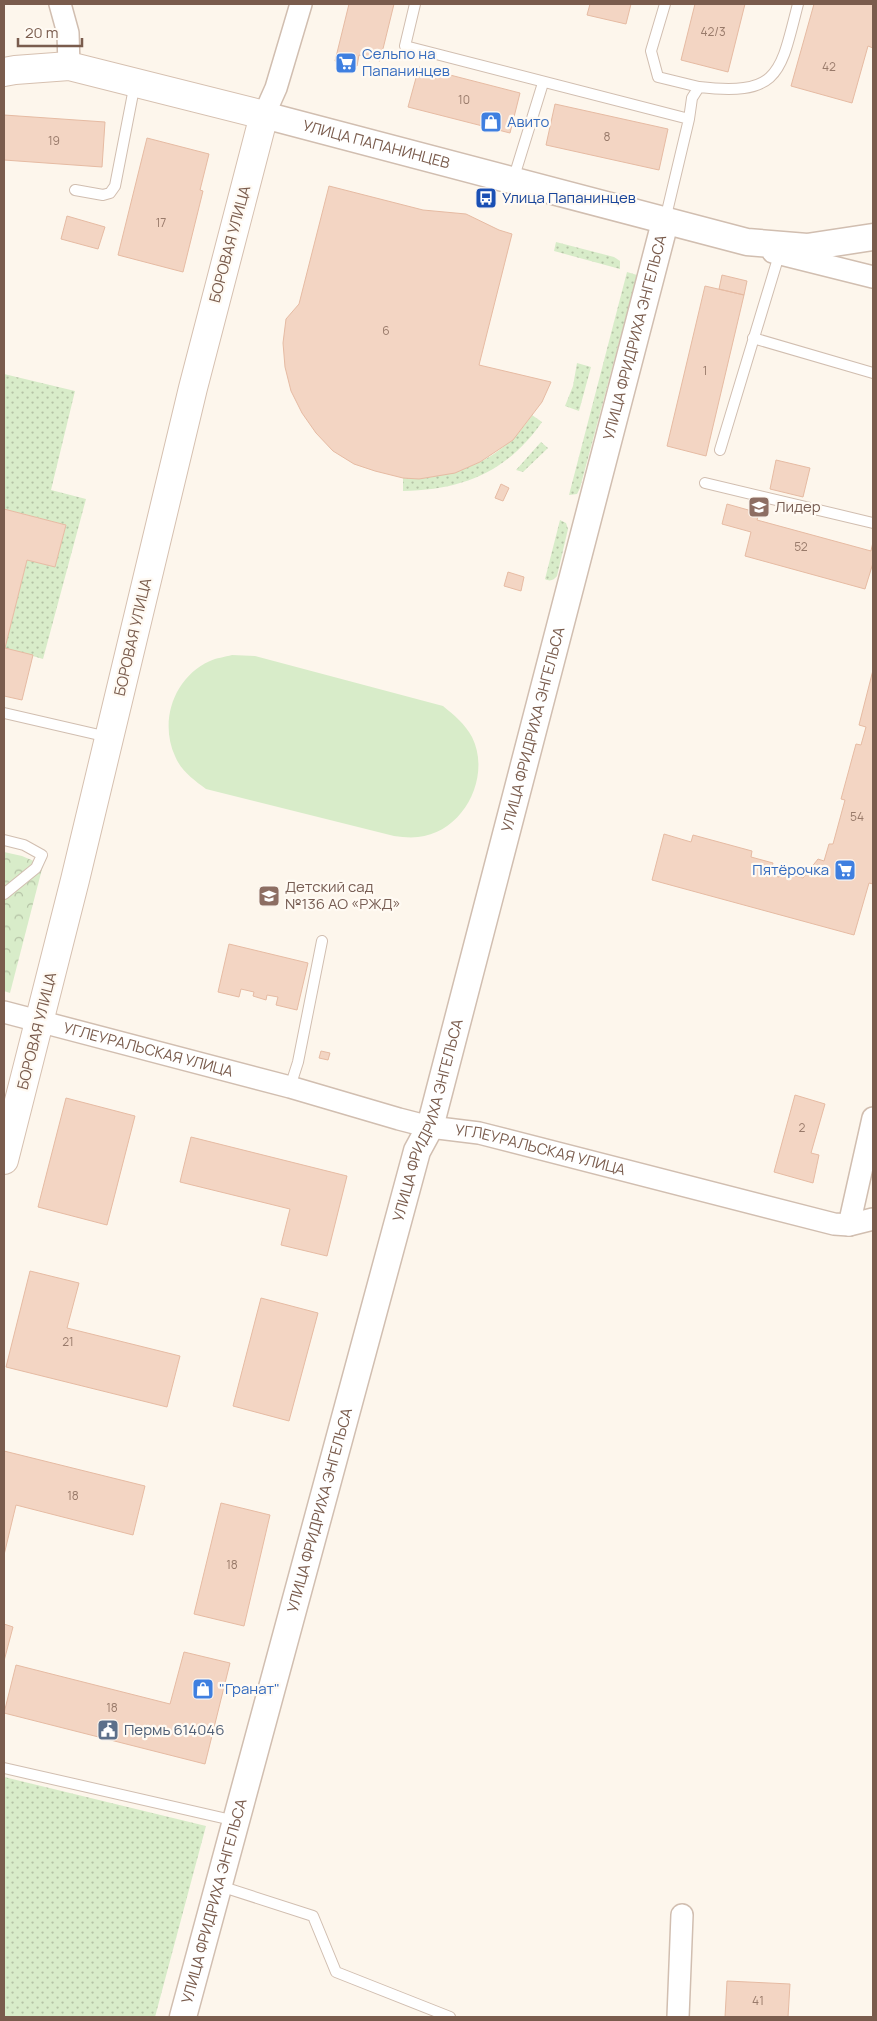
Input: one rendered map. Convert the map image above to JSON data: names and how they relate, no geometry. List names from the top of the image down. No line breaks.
{"streets":{"main road":["УЛИЦА ПАПАНИНЦЕВ","БОРОВАЯ УЛИЦА"],"street":["УЛИЦА ФРИДРИХА ЭНГЕЛЬСА","УГЛЕУРАЛЬСКАЯ УЛИЦА"]},"crossings":[["УЛИЦА ПАПАНИНЦЕВ","БОРОВАЯ УЛИЦА"],["УЛИЦА ПАПАНИНЦЕВ","УЛИЦА ФРИДРИХА ЭНГЕЛЬСА"],["БОРОВАЯ УЛИЦА","УГЛЕУРАЛЬСКАЯ УЛИЦА"],["УЛИЦА ФРИДРИХА ЭНГЕЛЬСА","УГЛЕУРАЛЬСКАЯ УЛИЦА"]],"places":{"supermarket":["Сельпо на Папанинцев","Пятёрочка"],"shop":["Авито","\"Гранат\""],"bus stop":["Улица Папанинцев"],"school or university":["Лидер","Детский сад №136 АО «РЖД»"],"public building":["Пермь 614046"]},"house_numbers":["42/3","42","10","8","19","17","6","1","52","54","2","21","18","18","18","41"],"scale_bar":"20 m"}
